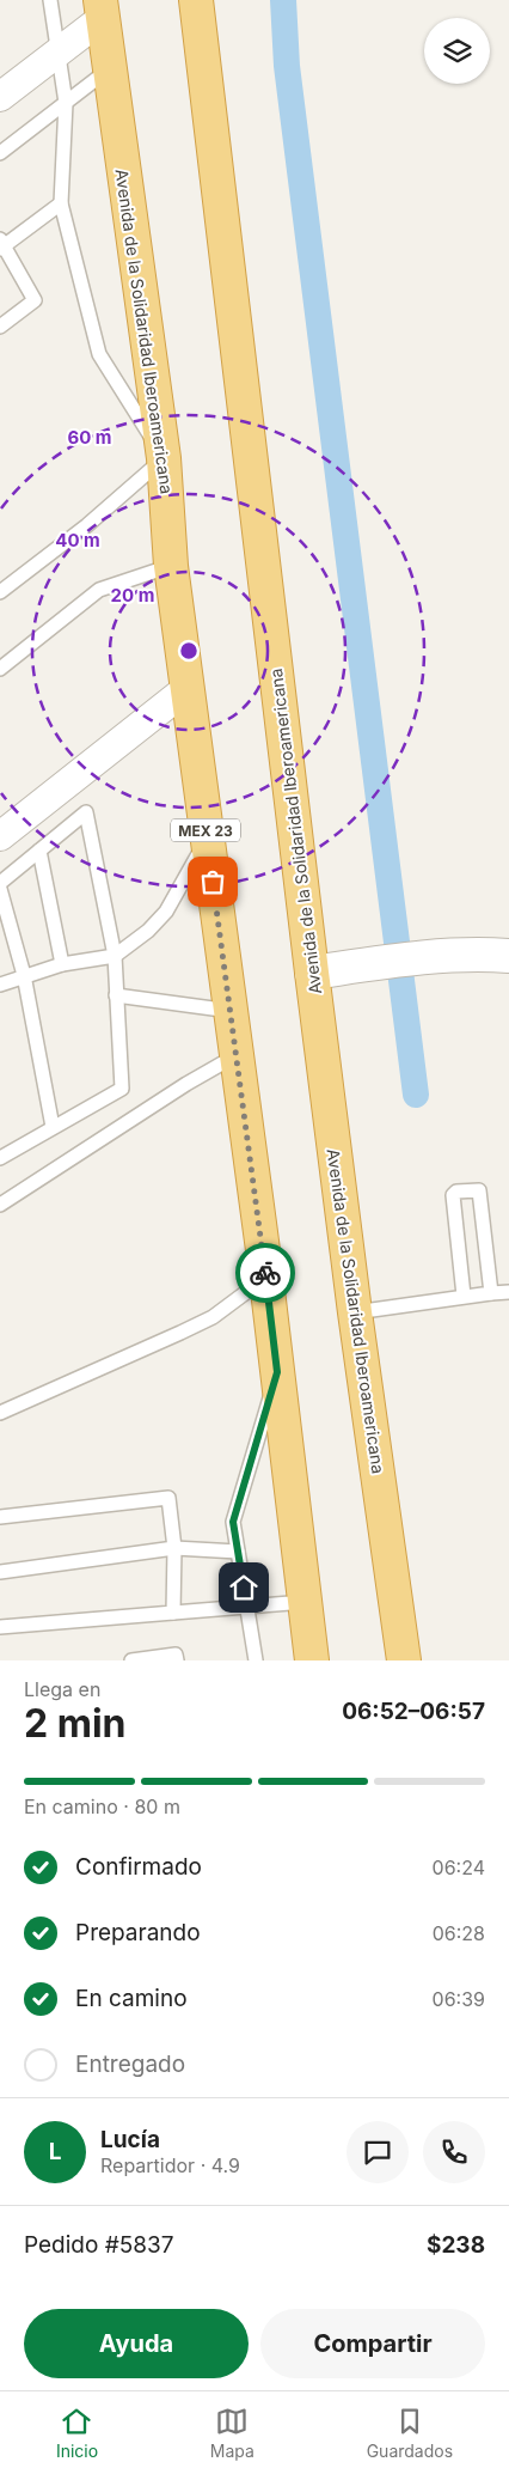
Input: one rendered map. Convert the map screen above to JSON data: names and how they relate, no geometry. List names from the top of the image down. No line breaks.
{"streets":{"highway":["Avenida de la Solidaridad Iberoamericana","MEX 23"]},"page":{"heading":["2 min","Llega en","06:52–06:57"],"panel":["Lucía","Repartidor · 4.9","Pedido #5837","$238"],"bar":"En camino · 80 m","list":[["Confirmado","06:24"],["Preparando","06:28"],["En camino","06:39"],"Entregado"],"round":"L","buttons":["Ayuda","Compartir"],"tabs":["Inicio","Mapa","Guardados"]},"rings":["60 m","40 m","20 m"]}
